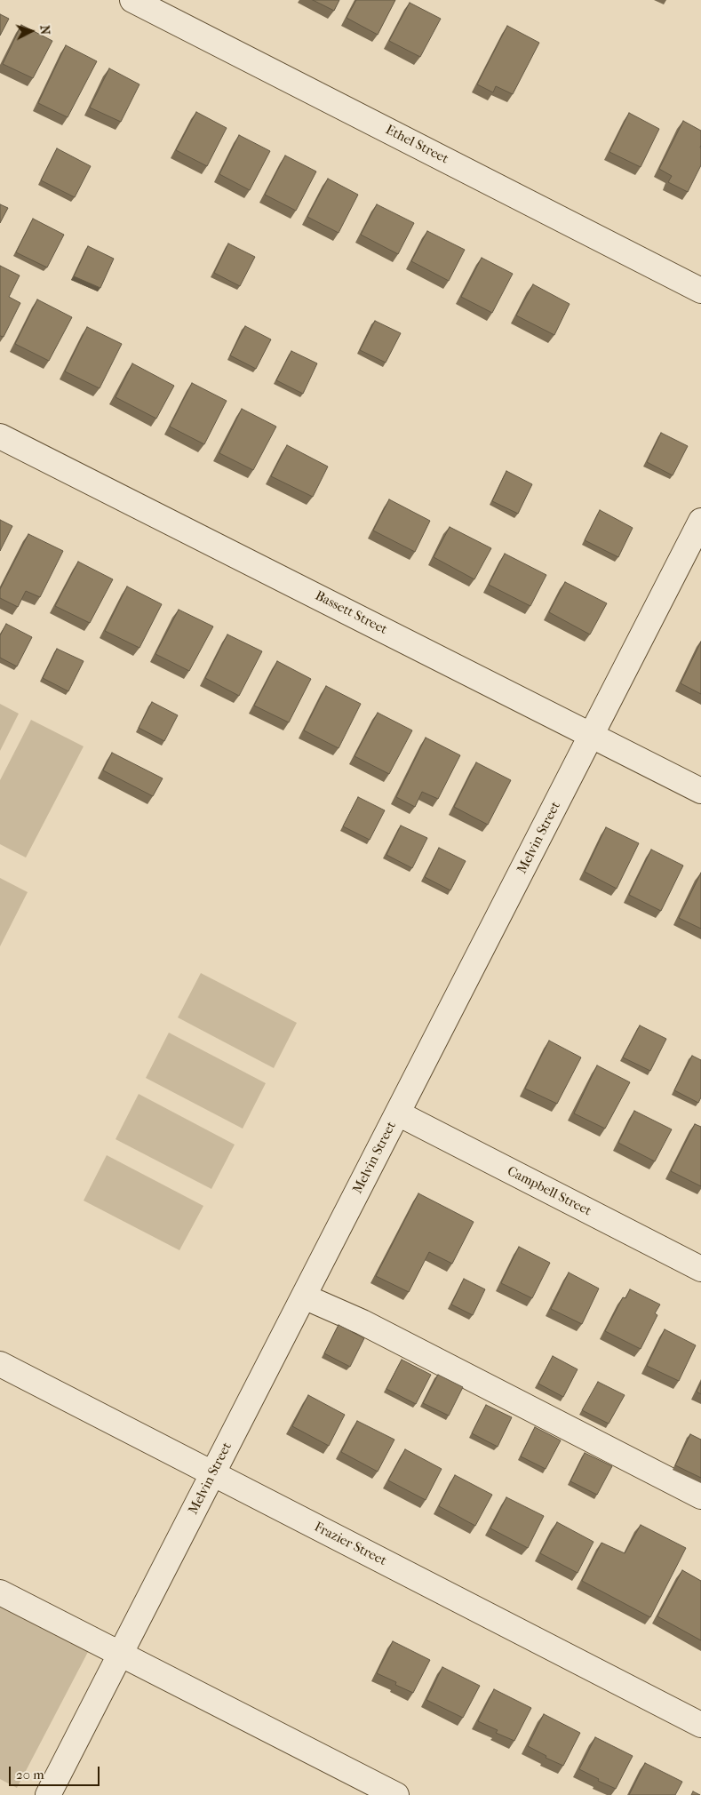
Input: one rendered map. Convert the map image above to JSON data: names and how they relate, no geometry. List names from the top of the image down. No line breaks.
{"streets":{"street":["Ethel Street","Bassett Street","Melvin Street","Campbell Street","Frazier Street"]},"crossings":[["Bassett Street","Melvin Street"],["Melvin Street","Campbell Street"],["Melvin Street","Frazier Street"]],"scale_bar":"20 m","north":"right"}
